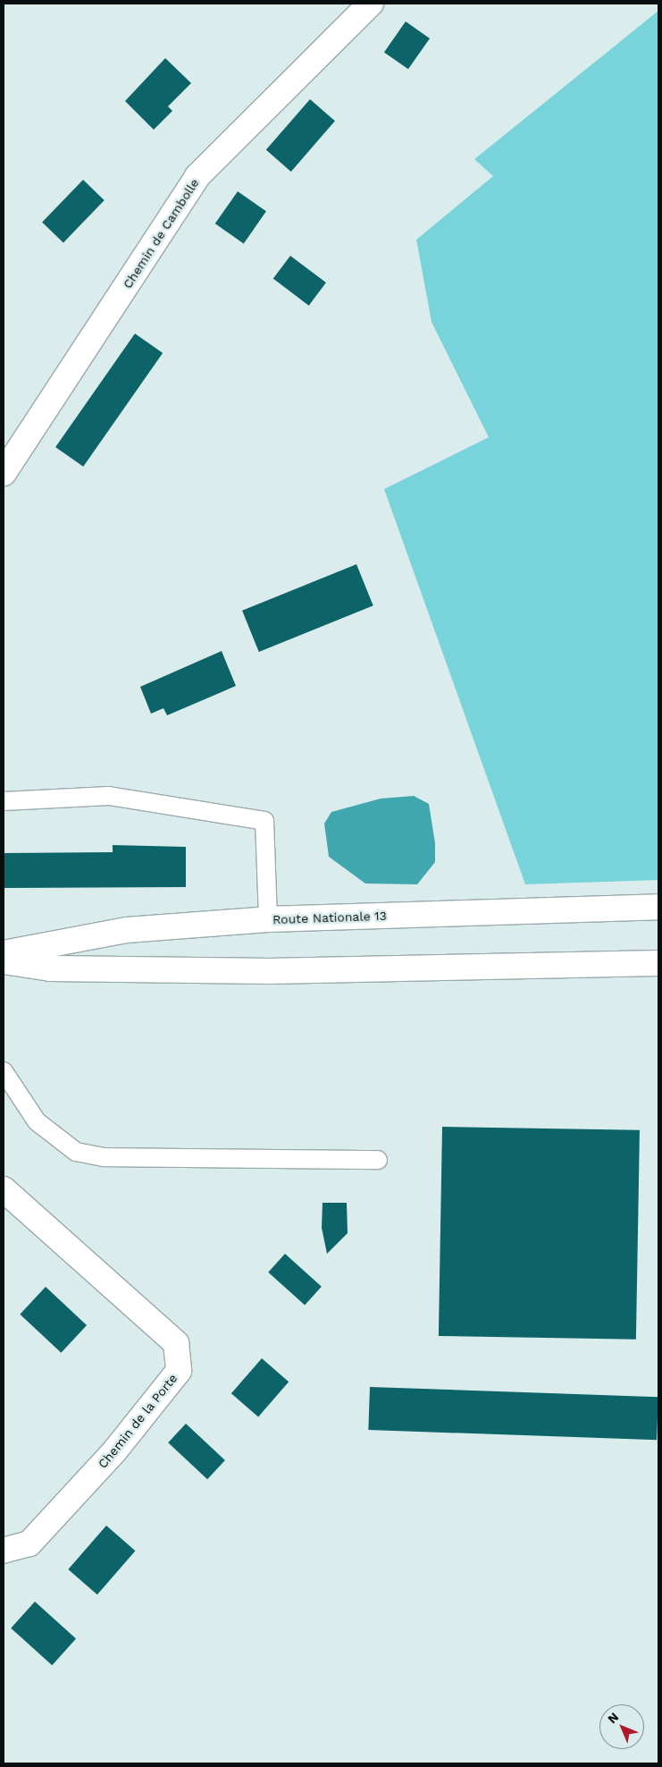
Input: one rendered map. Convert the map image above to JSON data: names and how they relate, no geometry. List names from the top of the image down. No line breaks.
{"streets":{"main road":["Chemin de Cambolle","Route Nationale 13","Chemin de la Porte"]},"north":"top left"}
